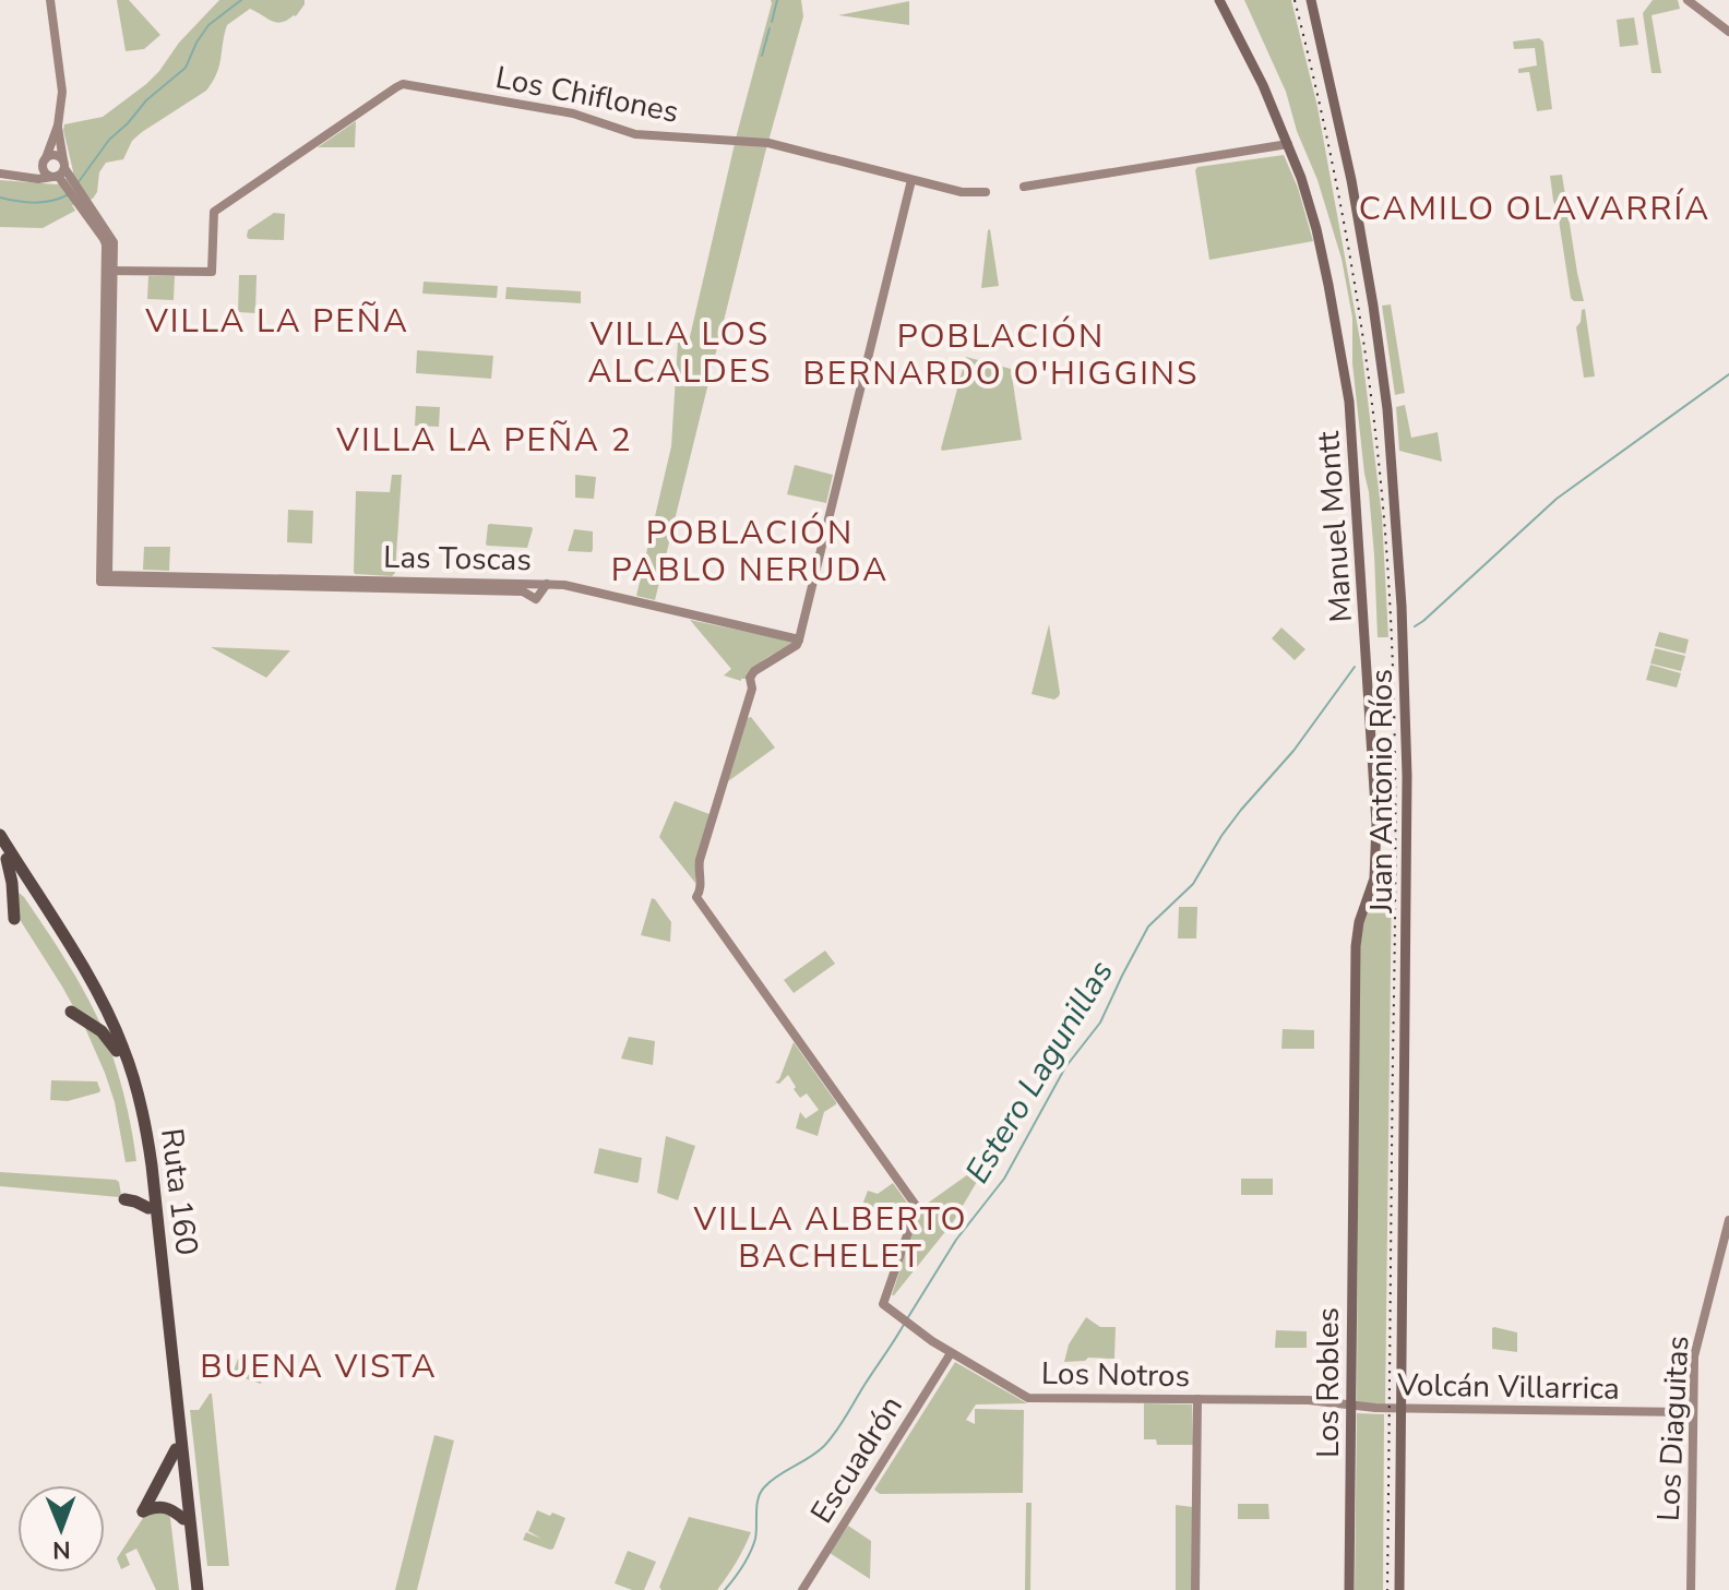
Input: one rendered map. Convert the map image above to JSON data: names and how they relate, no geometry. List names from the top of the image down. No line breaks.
{"streets":{"highway":["Ruta 160"],"main road":["Manuel Montt","Juan Antonio Ríos","Los Robles"],"street":["Los Chiflones","Las Toscas","Los Notros","Volcán Villarrica","Los Diaguitas","Escuadrón"]},"crossings":[["Manuel Montt","Los Robles"],["Las Toscas","Los Notros"],["Juan Antonio Ríos","Volcán Villarrica"],["Los Notros","Los Robles"],["Los Notros","Volcán Villarrica"],["Los Notros","Escuadrón"],["Volcán Villarrica","Los Diaguitas"]],"districts":["CAMILO OLAVARRÍA","VILLA LA PEÑA","VILLA LOS ALCALDES","POBLACIÓN BERNARDO O'HIGGINS","VILLA LA PEÑA 2","POBLACIÓN PABLO NERUDA","VILLA ALBERTO BACHELET","BUENA VISTA"],"water":["Estero Lagunillas"],"north":"bottom"}
